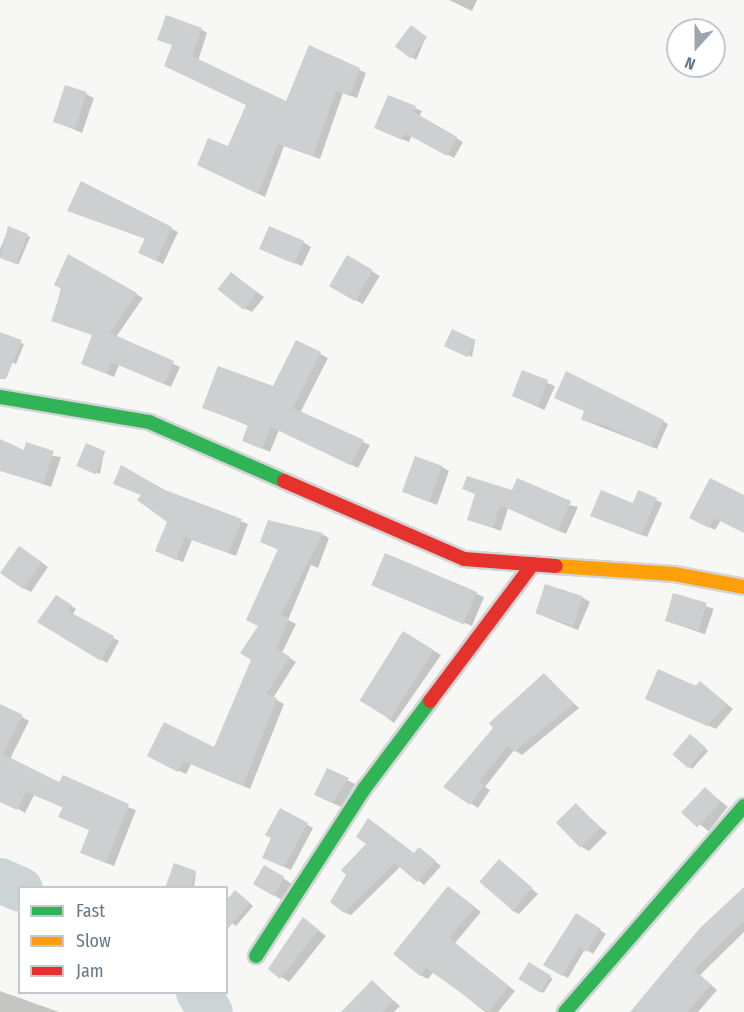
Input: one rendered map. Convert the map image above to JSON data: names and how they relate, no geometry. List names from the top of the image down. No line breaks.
{"legend":["Fast","Slow","Jam"],"north":"bottom"}
